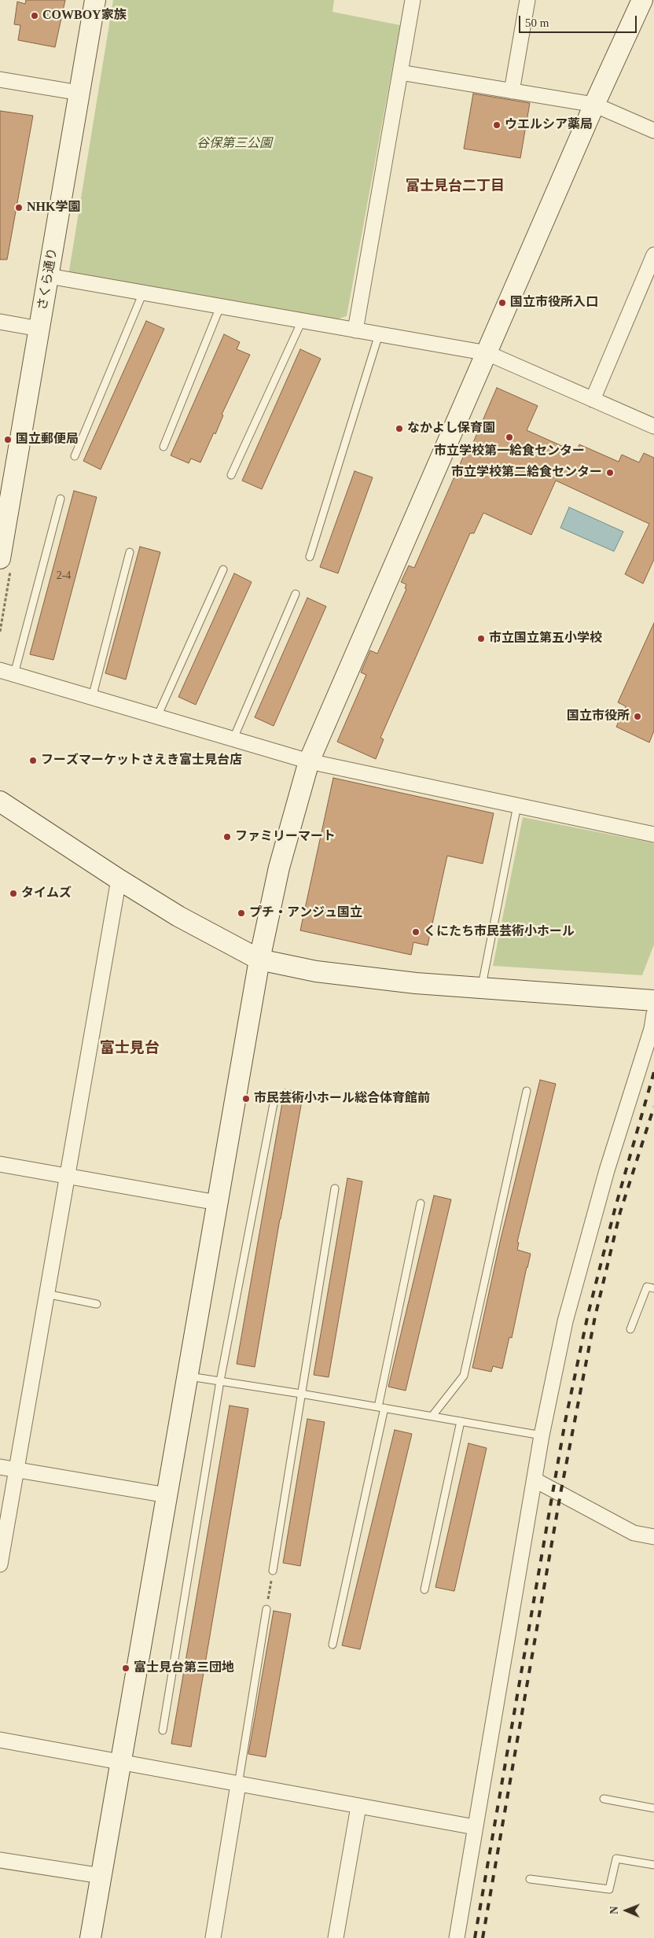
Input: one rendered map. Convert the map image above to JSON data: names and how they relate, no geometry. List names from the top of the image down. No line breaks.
{"streets":{"street":["さくら通り"]},"districts":["富士見台二丁目","富士見台"],"parks":["谷保第三公園"],"places":["COWBOY家族","ウエルシア薬局","NHK学園","国立市役所入口","なかよし保育園","市立学校第一給食センター","国立郵便局","市立学校第二給食センター","市立国立第五小学校","国立市役所","フーズマーケットさえき富士見台店","ファミリーマート","タイムズ","プチ・アンジュ国立","くにたち市民芸術小ホール","市民芸術小ホール総合体育館前","富士見台第三団地"],"house_numbers":["2-4"],"scale_bar":"50 m","north":"left"}
